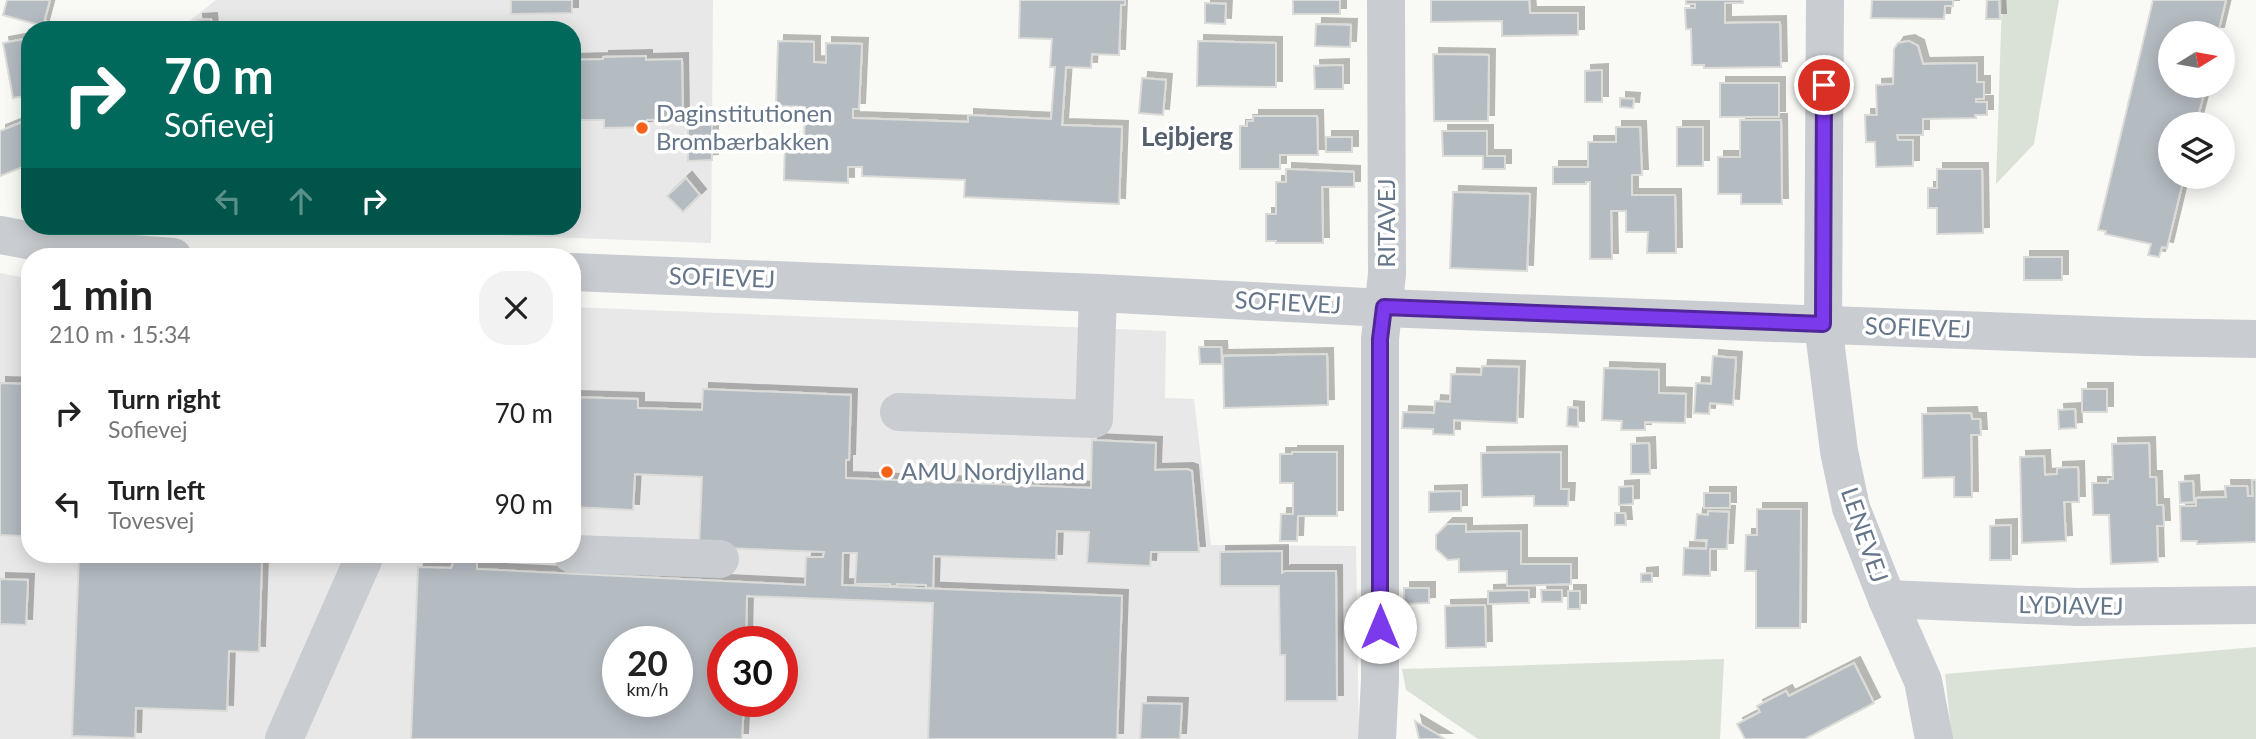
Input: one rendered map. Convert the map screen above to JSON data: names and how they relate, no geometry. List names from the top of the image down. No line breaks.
{"streets":{"street":["RITAVEJ","SOFIEVEJ","LENEVEJ","LYDIAVEJ"]},"crossings":[["RITAVEJ","SOFIEVEJ"],["SOFIEVEJ","LENEVEJ"],["LENEVEJ","LYDIAVEJ"]],"districts":["Lejbjerg"],"places":["Daginstitutionen Brombærbakken","AMU Nordjylland"],"north":"right","page":{"turn":["70 m","Sofievej"],"heading":["1 min","210 m · 15:34"],"list":[{"name":"Turn right","note":"Sofievej","value":"70 m"},{"name":"Turn left","note":"Tovesvej","value":"90 m"}],"speed":"20 km/h","limit":"30"}}
